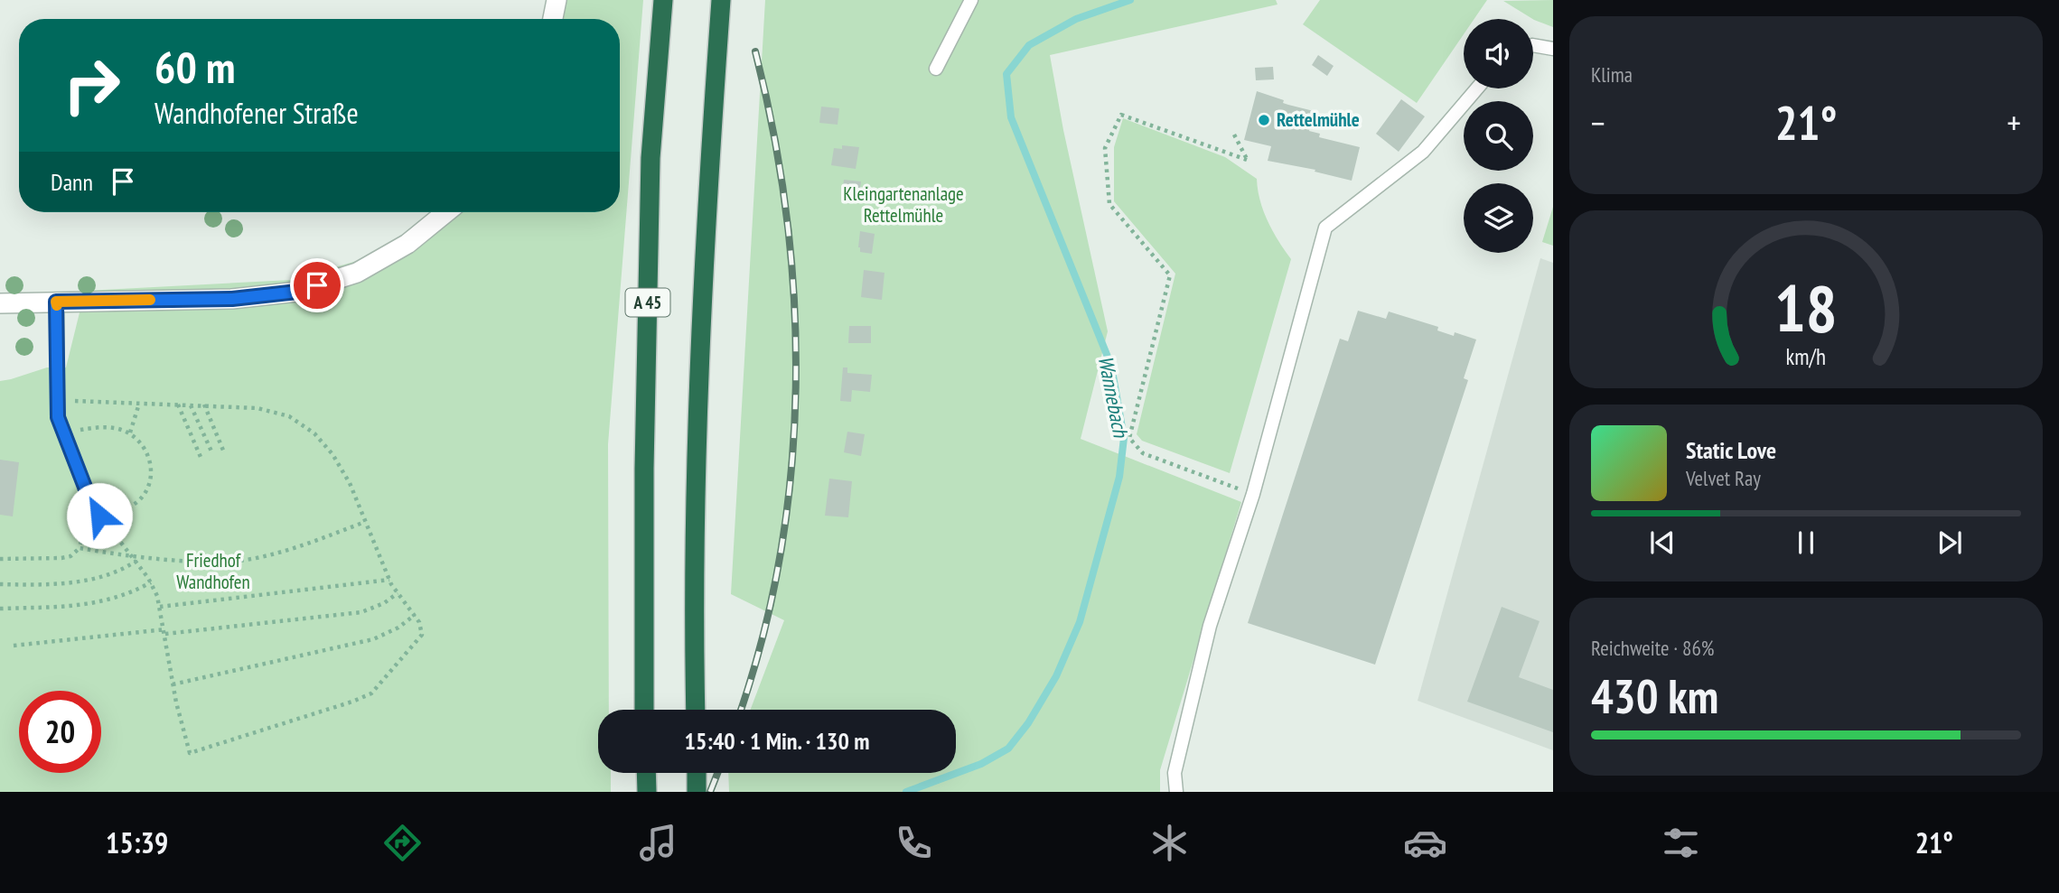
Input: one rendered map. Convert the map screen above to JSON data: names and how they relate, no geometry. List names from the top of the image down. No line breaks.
{"streets":{"highway":["A 45"]},"water":["Wannebach"],"parks":["Kleingartenanlage Rettelmühle","Friedhof Wandhofen"],"places":["Rettelmühle"],"page":{"tile":["Klima",["Reichweite · 86%","430 km"]],"turn":["60 m","Wandhofener Straße"],"heat":["−","21°","+"],"then":"Dann","song":["Static Love","Velvet Ray"],"limit":"20","trip":"15:40 · 1 Min. · 130 m","tabs":["15:39","21°"],"gauge":["18","km/h"]}}
